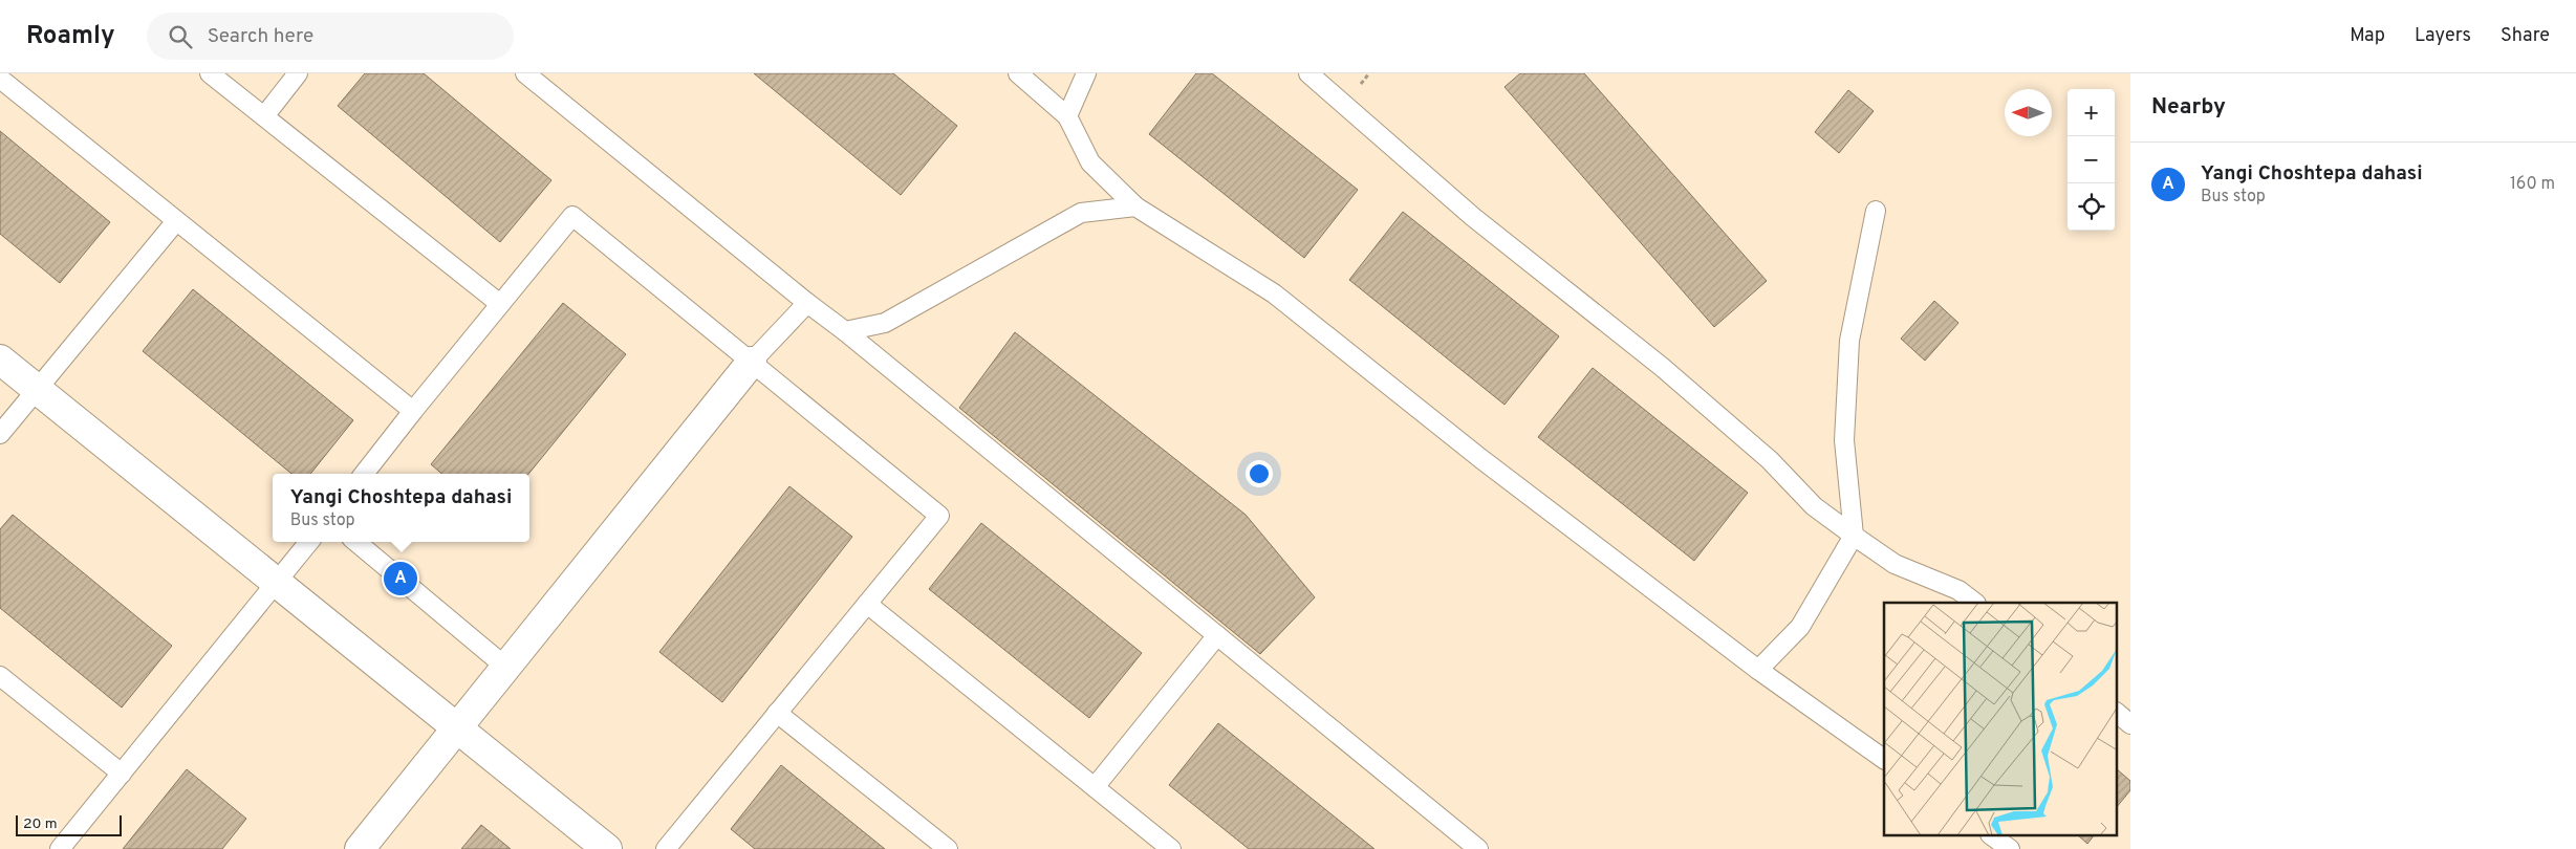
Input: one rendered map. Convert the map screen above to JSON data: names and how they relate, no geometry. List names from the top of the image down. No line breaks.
{"scale_bar":"20 m","north":"left","page":{"header":"Roamly","search":"Search here","nav":["Map","Layers","Share"],"heading":"Nearby","map_buttons":["+","−"],"list":[{"mark":"A","name":"Yangi Choshtepa dahasi","note":"Bus stop","value":"160 m"}],"popup":["Yangi Choshtepa dahasi","Bus stop"],"pins":"A","scale":"20 m"}}
